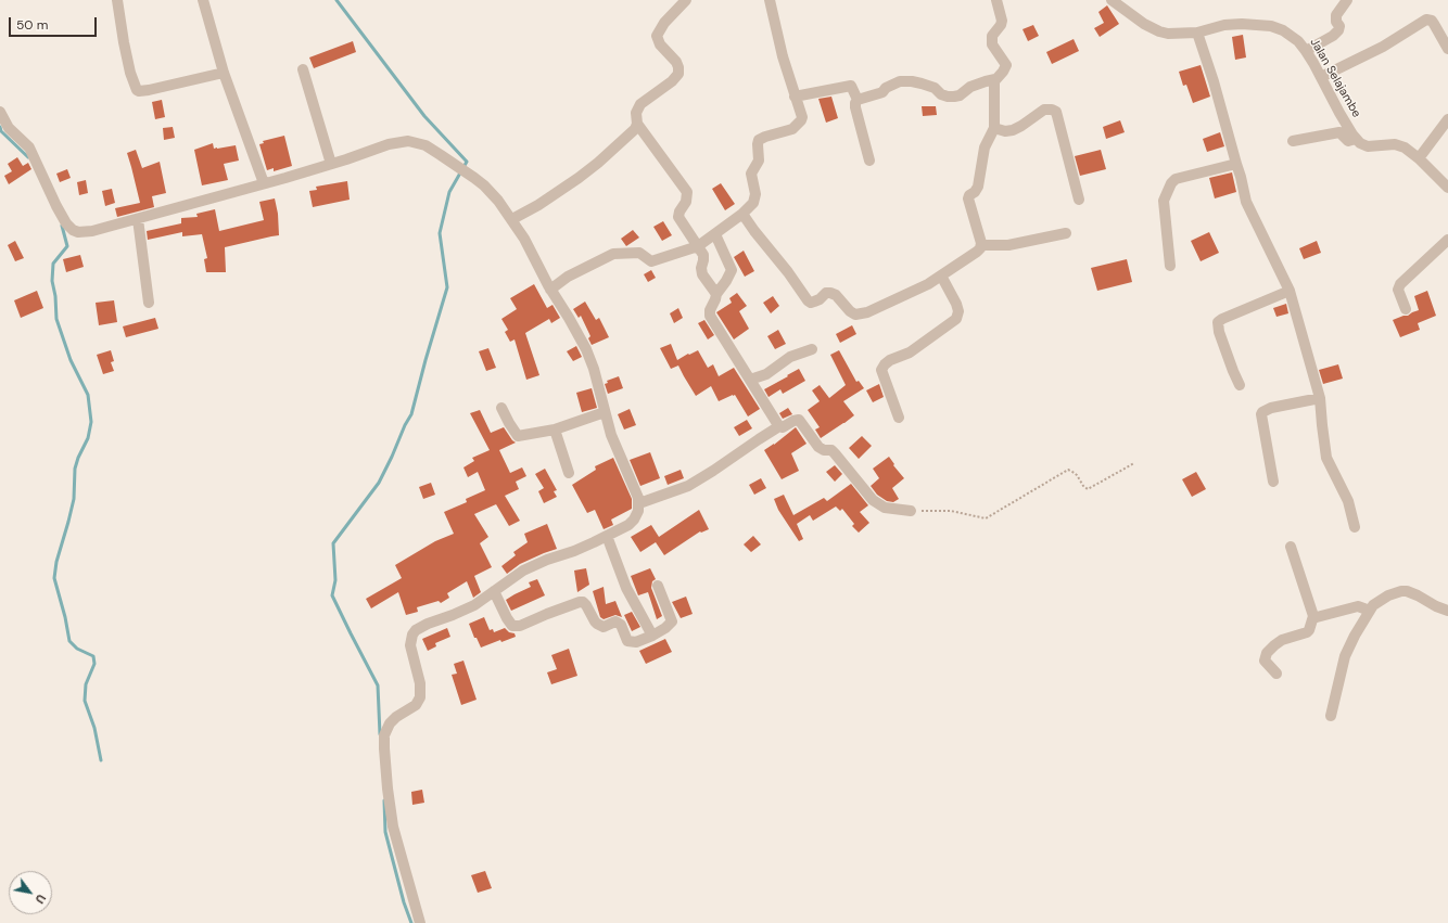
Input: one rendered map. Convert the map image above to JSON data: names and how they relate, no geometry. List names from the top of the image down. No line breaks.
{"streets":{"street":["Jalan Selajambe"]},"scale_bar":"50 m","north":"bottom right"}
